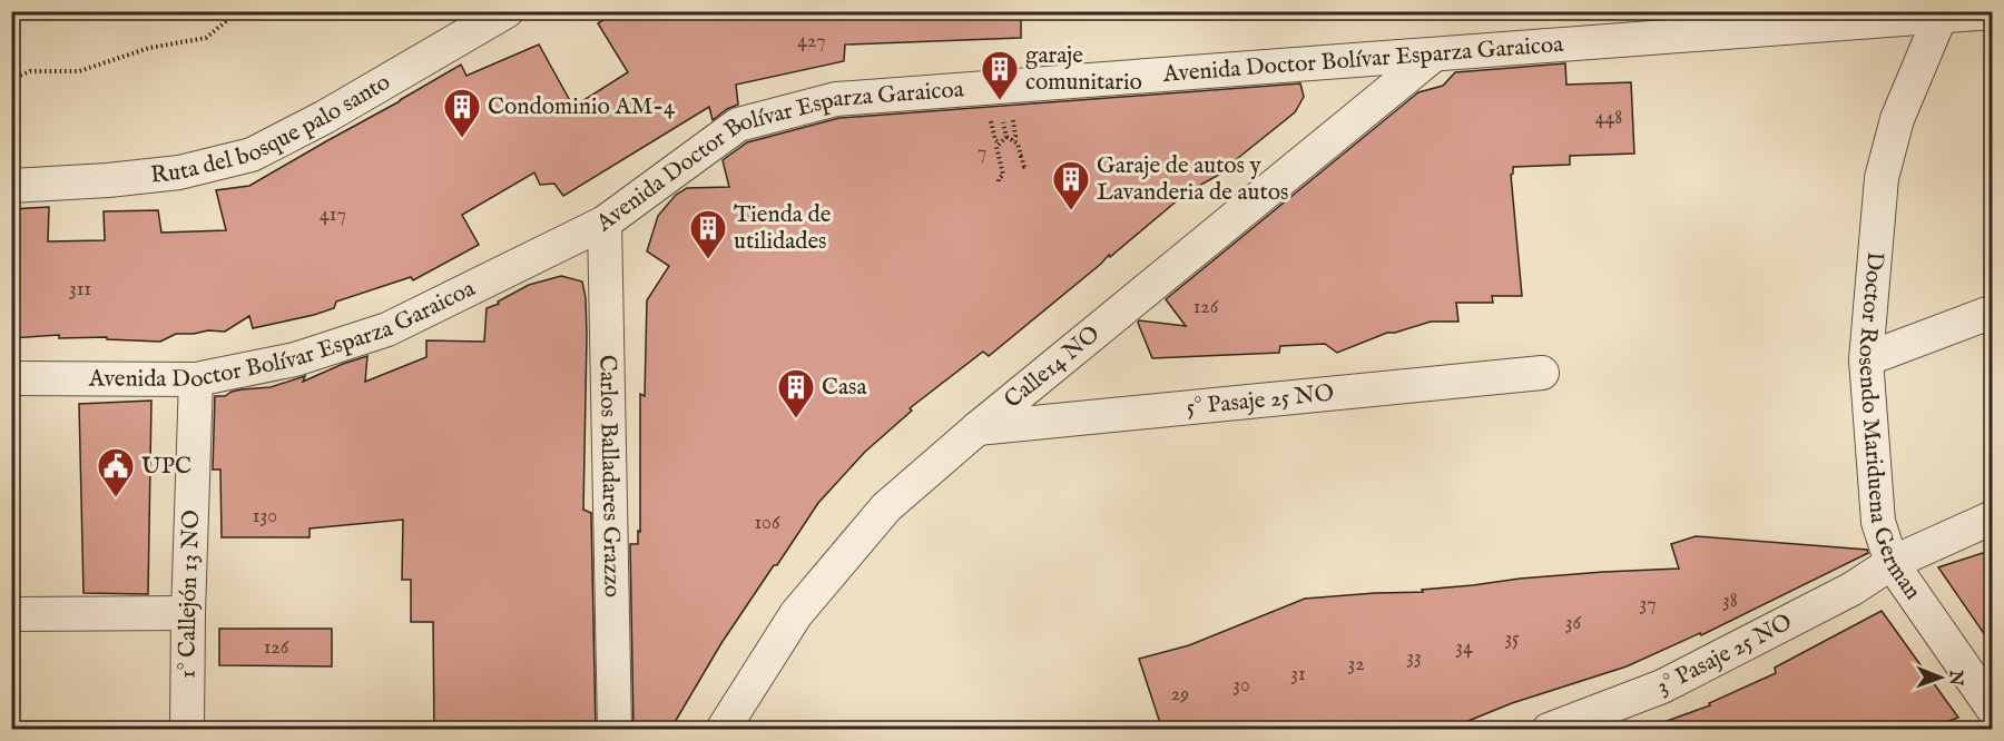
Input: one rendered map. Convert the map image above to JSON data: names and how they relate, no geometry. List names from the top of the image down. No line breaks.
{"streets":{"street":["Avenida Doctor Bolívar Esparza Garaicoa","Ruta del bosque palo santo","Calle14 NO","5° Pasaje 25 NO","Doctor Rosendo Mariduena German","Carlos Balladares Grazzo","1° Callejón 13 NO","3° Pasaje 25 NO"]},"crossings":[["Avenida Doctor Bolívar Esparza Garaicoa","Calle14 NO"],["Avenida Doctor Bolívar Esparza Garaicoa","Doctor Rosendo Mariduena German"],["Avenida Doctor Bolívar Esparza Garaicoa","Carlos Balladares Grazzo"],["Avenida Doctor Bolívar Esparza Garaicoa","1° Callejón 13 NO"],["Calle14 NO","5° Pasaje 25 NO"],["Doctor Rosendo Mariduena German","3° Pasaje 25 NO"]],"places":{"building":["garaje comunitario","Condominio AM-4","Garaje de autos y Lavanderia de autos","Tienda de utilidades","Casa"],"public building":["UPC"]},"house_numbers":["427","448","7","417","311","126","130","106","38","37","36","35","126","34","33","32","31","30","29"],"north":"right"}
